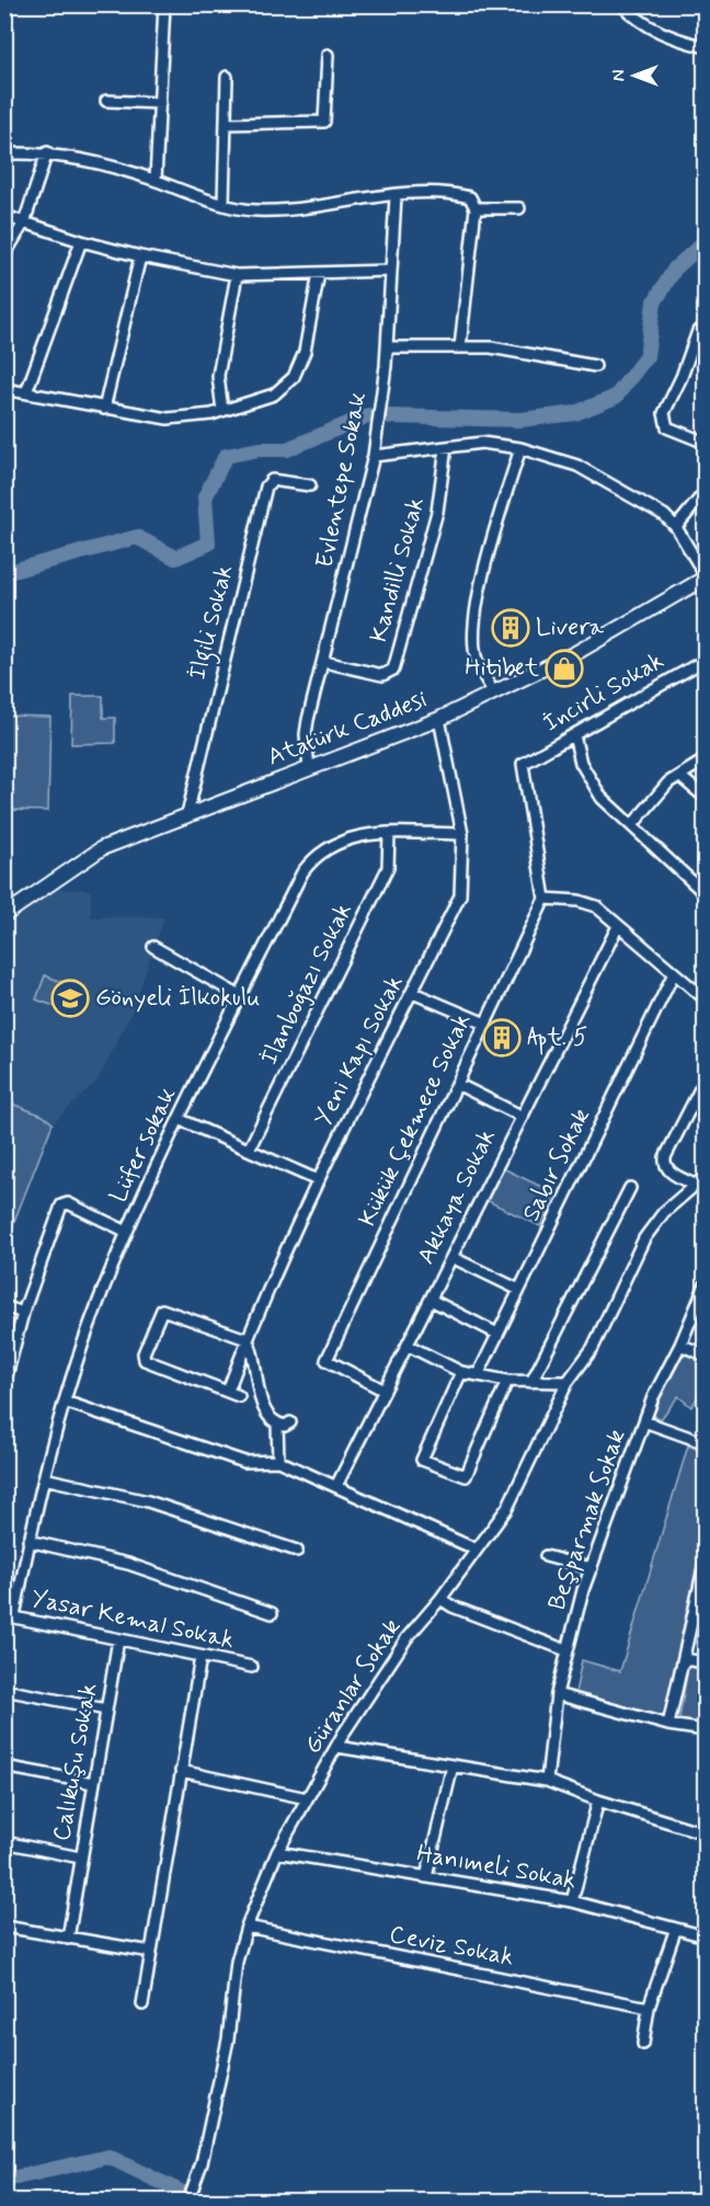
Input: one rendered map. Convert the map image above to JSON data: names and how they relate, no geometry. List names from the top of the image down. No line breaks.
{"streets":{"main road":["Atatürk Caddesi"],"street":["Evlentepe Sokak","Kandilli Sokak","İlgili Sokak","İncirli Sokak","İlanboğazı Sokak","Yeni Kapı Sokak","Kükük Çekmece Sokak","Lüfer sokak","Sabır Sokak","Akkaya Sokak","Beşparmak Sokak","Yasar Kemal Sokak","Güranlar Sokak","Calıkuşu Sokak","Hanımeli Sokak","Ceviz Sokak"]},"crossings":[["Evlentepe Sokak","Kandilli Sokak"],["Evlentepe Sokak","Atatürk Caddesi"],["İlgili Sokak","Atatürk Caddesi"],["İncirli Sokak","Kükük Çekmece Sokak"],["Atatürk Caddesi","Yeni Kapı Sokak"],["İlanboğazı Sokak","Lüfer sokak"],["Yeni Kapı Sokak","Lüfer sokak"],["Kükük Çekmece Sokak","Akkaya Sokak"],["Lüfer sokak","Yasar Kemal Sokak"],["Yasar Kemal Sokak","Calıkuşu Sokak"],["Güranlar Sokak","Hanımeli Sokak"],["Güranlar Sokak","Ceviz Sokak"]],"places":{"building":["Livera","Apt. 5"],"shop":["Hitibet"],"school or university":["Gönyeli İlkokulu"]},"north":"left"}
